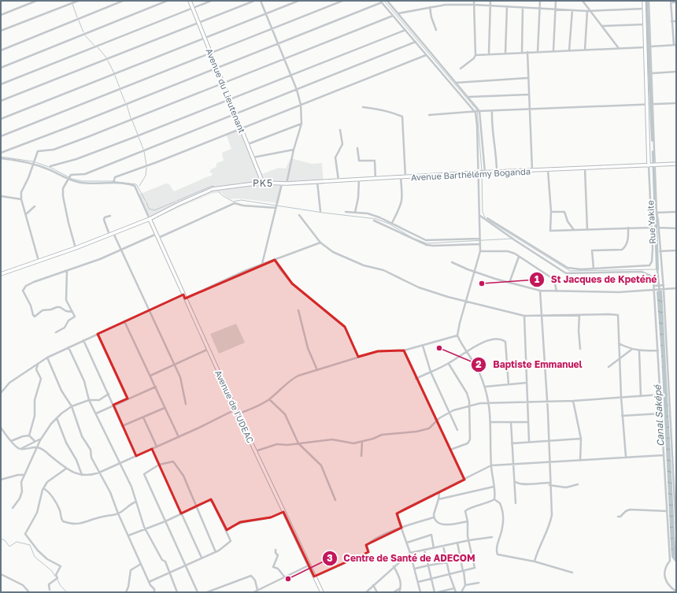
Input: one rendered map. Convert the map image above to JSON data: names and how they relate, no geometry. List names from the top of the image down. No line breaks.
{"streets":{"main road":["Avenue du Lieutenant","Avenue Barthélémy Boganda","Rue Yakite","Avenue de I'UDEAC"]},"crossings":[["Avenue du Lieutenant","Avenue Barthélémy Boganda"],["Avenue Barthélémy Boganda","Rue Yakite"],["Avenue Barthélémy Boganda","Avenue de I'UDEAC"]],"districts":["PK5"],"water":["Canal Saképé"],"places":["St Jacques de Kpeténé","Baptiste Emmanuel","Centre de Santé de ADECOM"]}
